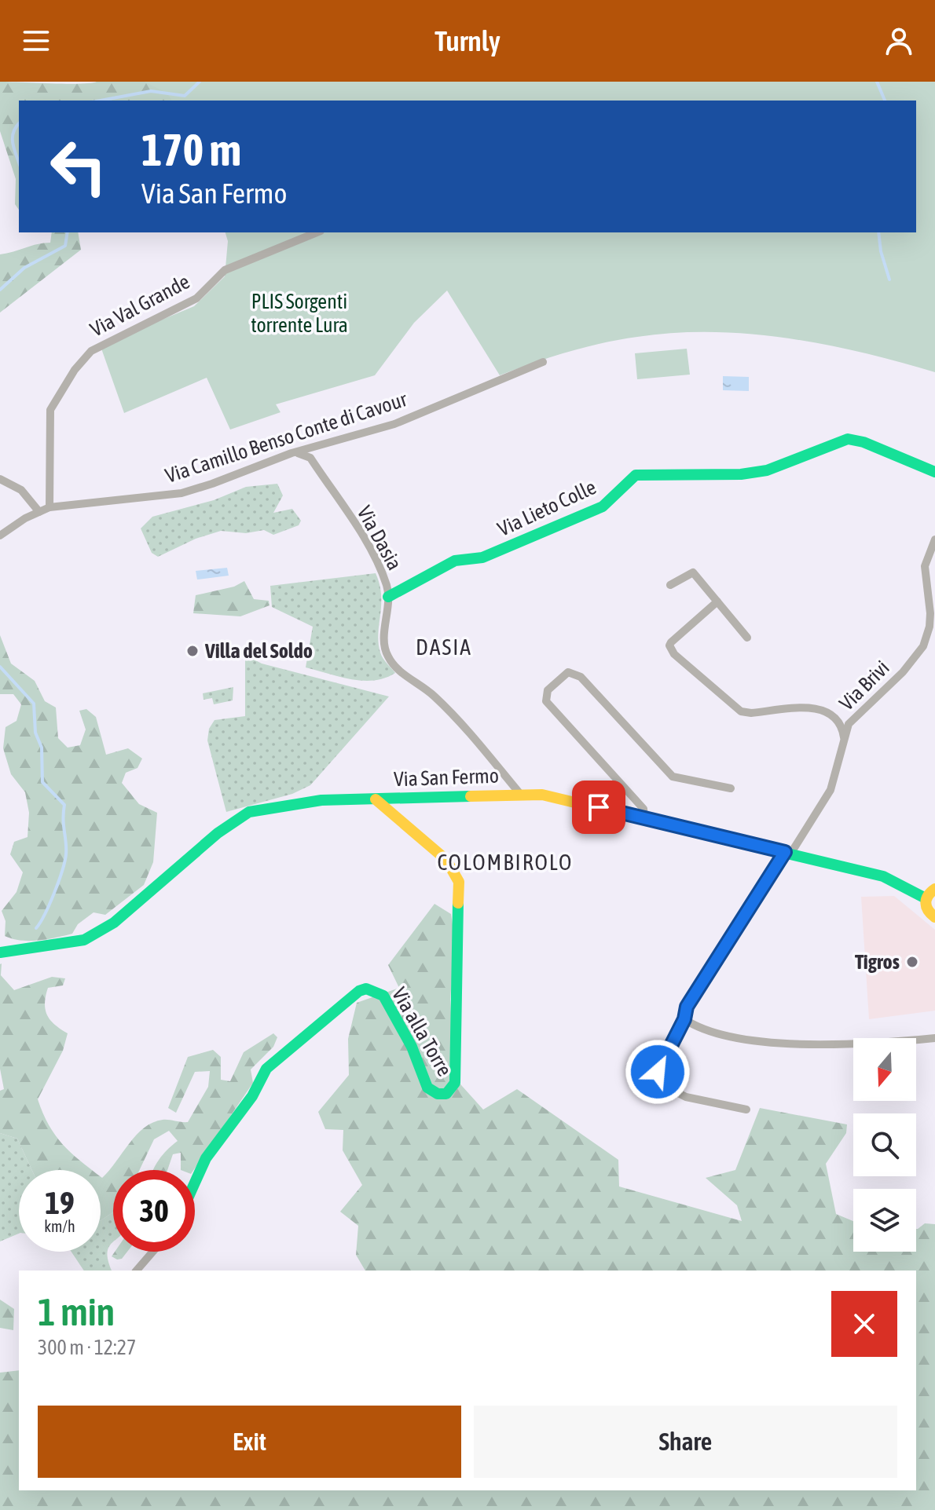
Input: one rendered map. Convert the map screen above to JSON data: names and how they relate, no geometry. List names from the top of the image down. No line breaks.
{"streets":{"street":["Via Val Grande","Via Camillo Benso Conte di Cavour","Via Lieto Colle","Via Dasia","Via Brivi","Via San Fermo","Via alla Torre"]},"crossings":[["Via Val Grande","Via Camillo Benso Conte di Cavour"],["Via Camillo Benso Conte di Cavour","Via Dasia"],["Via Lieto Colle","Via Dasia"],["Via Dasia","Via San Fermo"],["Via Brivi","Via San Fermo"],["Via San Fermo","Via alla Torre"]],"districts":["DASIA","COLOMBIROLO"],"parks":["PLIS Sorgenti torrente Lura"],"places":["Villa del Soldo","Tigros"],"north":"bottom","page":{"header":"Turnly","turn":["170 m","Via San Fermo"],"speed":"19 km/h","limit":"30","heading":["1 min","300 m · 12:27"],"buttons":["Exit","Share"]}}
